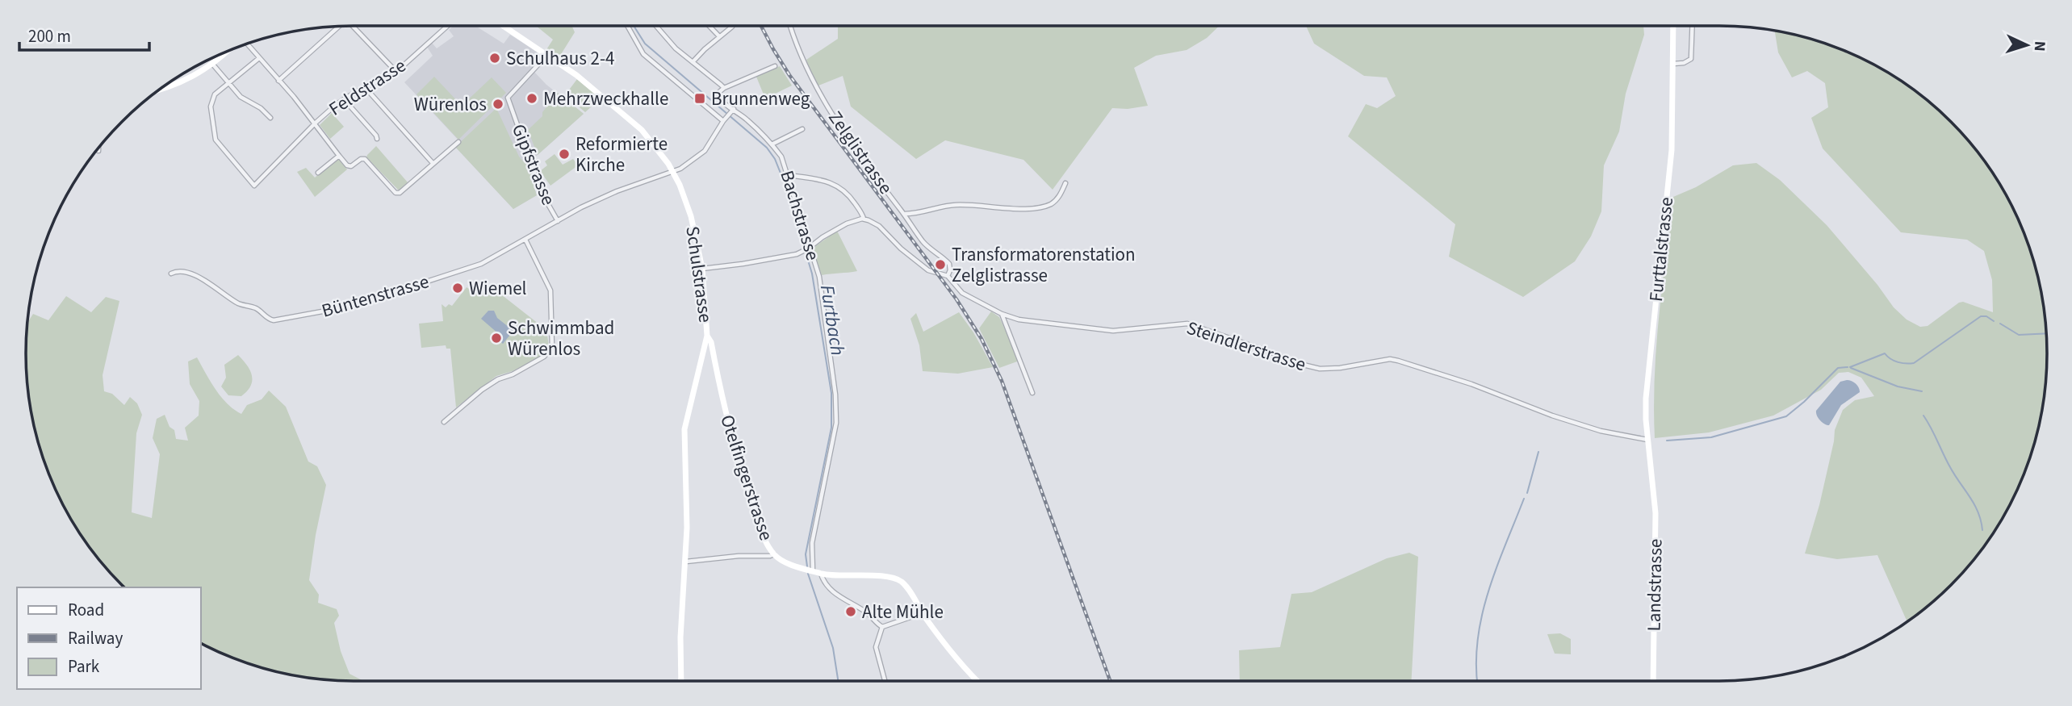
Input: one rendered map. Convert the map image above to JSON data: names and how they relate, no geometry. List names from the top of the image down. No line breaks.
{"streets":{"street":["Feldstrasse","Zelglistrasse","Gipfstrasse","Bachstrasse","Furttalstrasse","Schulstrasse","Büntenstrasse","Steindlerstrasse","Otelfingerstrasse","Landstrasse"]},"crossings":[["Zelglistrasse","Steindlerstrasse"],["Gipfstrasse","Schulstrasse"],["Gipfstrasse","Büntenstrasse"],["Bachstrasse","Otelfingerstrasse"],["Furttalstrasse","Steindlerstrasse"],["Furttalstrasse","Landstrasse"],["Schulstrasse","Büntenstrasse"],["Schulstrasse","Otelfingerstrasse"]],"water":["Furtbach"],"places":{"other":["Schulhaus 2-4","Mehrzweckhalle","Würenlos","Reformierte Kirche","Transformatorenstation Zelglistrasse","Wiemel","Schwimmbad Würenlos","Alte Mühle"],"transit":["Brunnenweg"]},"legend":["Road","Railway","Park"],"scale_bar":"200 m","north":"right"}
